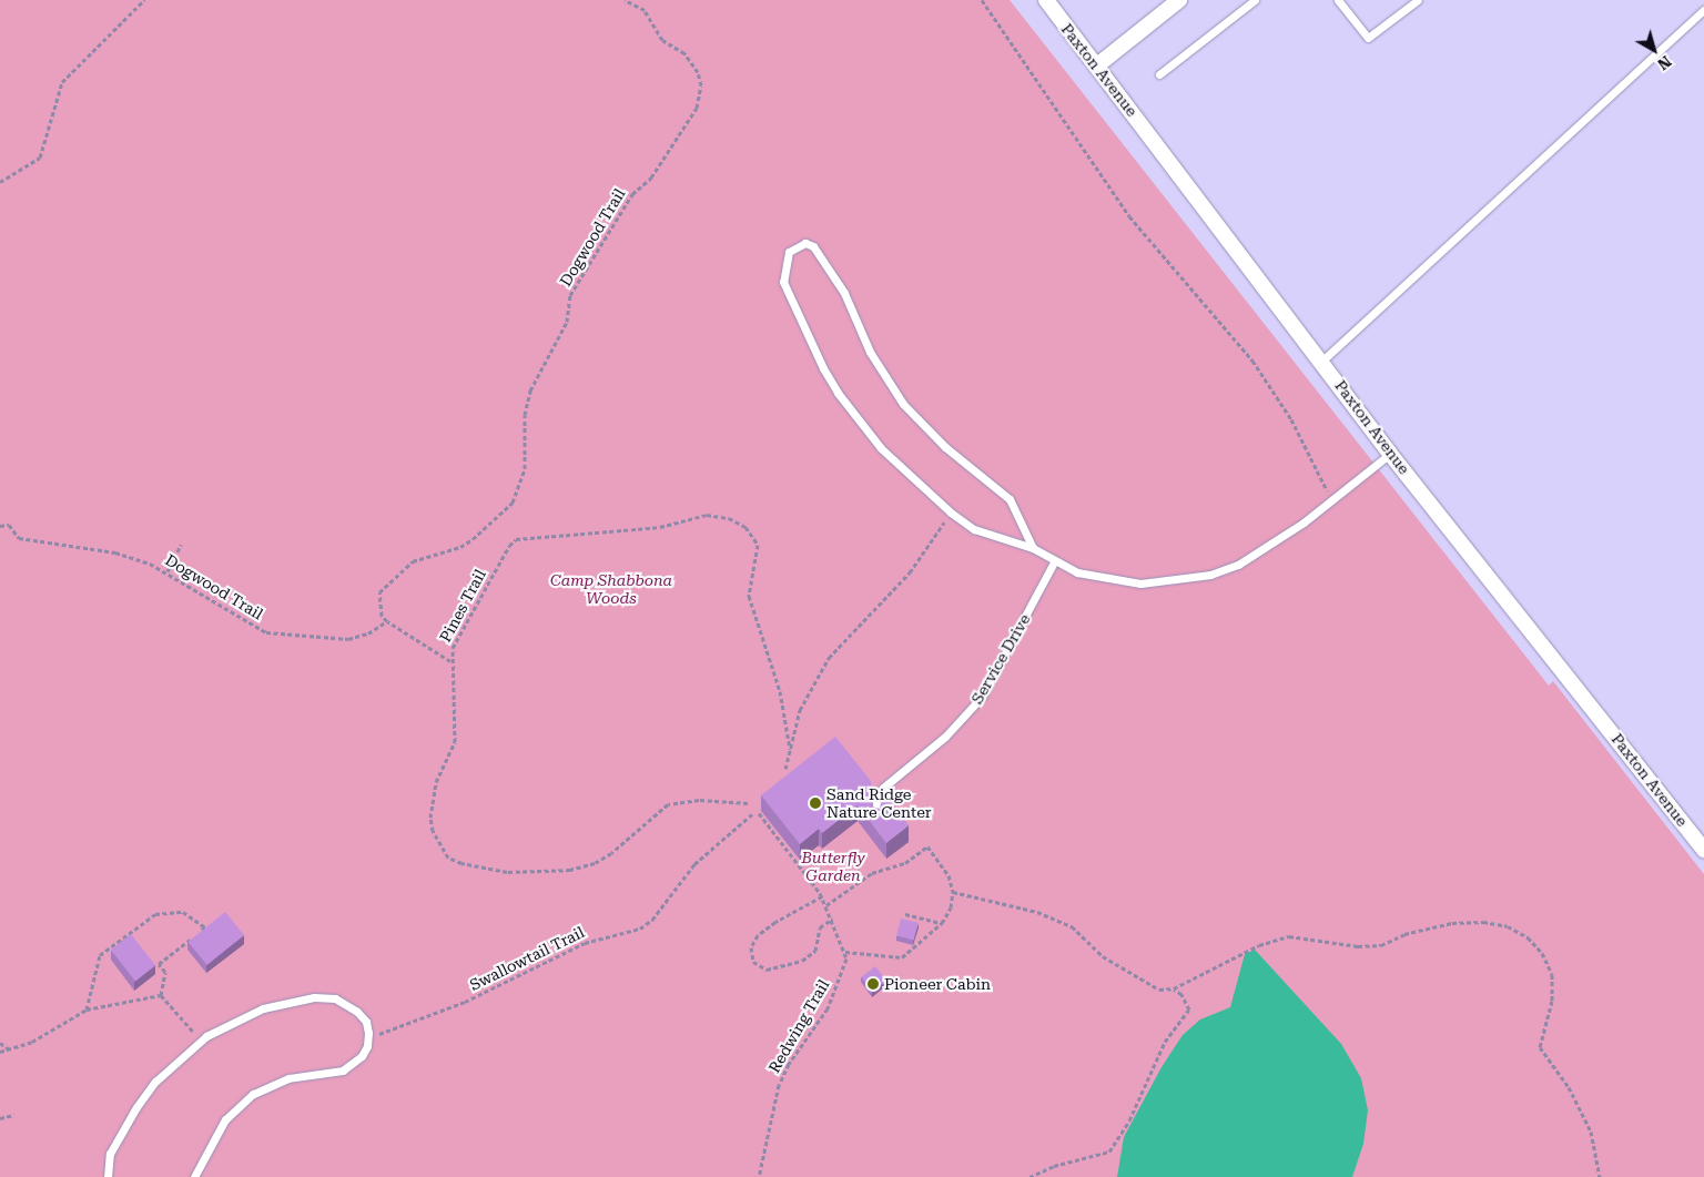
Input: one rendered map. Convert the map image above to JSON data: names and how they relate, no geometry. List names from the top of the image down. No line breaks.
{"streets":{"street":["Paxton Avenue"],"lane":["Service Drive"],"path":["Dogwood Trail","Pines Trail","Swallowtail Trail","Redwing Trail"]},"parks":["Camp Shabbona Woods","Butterfly Garden"],"places":["Sand Ridge Nature Center","Pioneer Cabin"],"north":"bottom right"}
